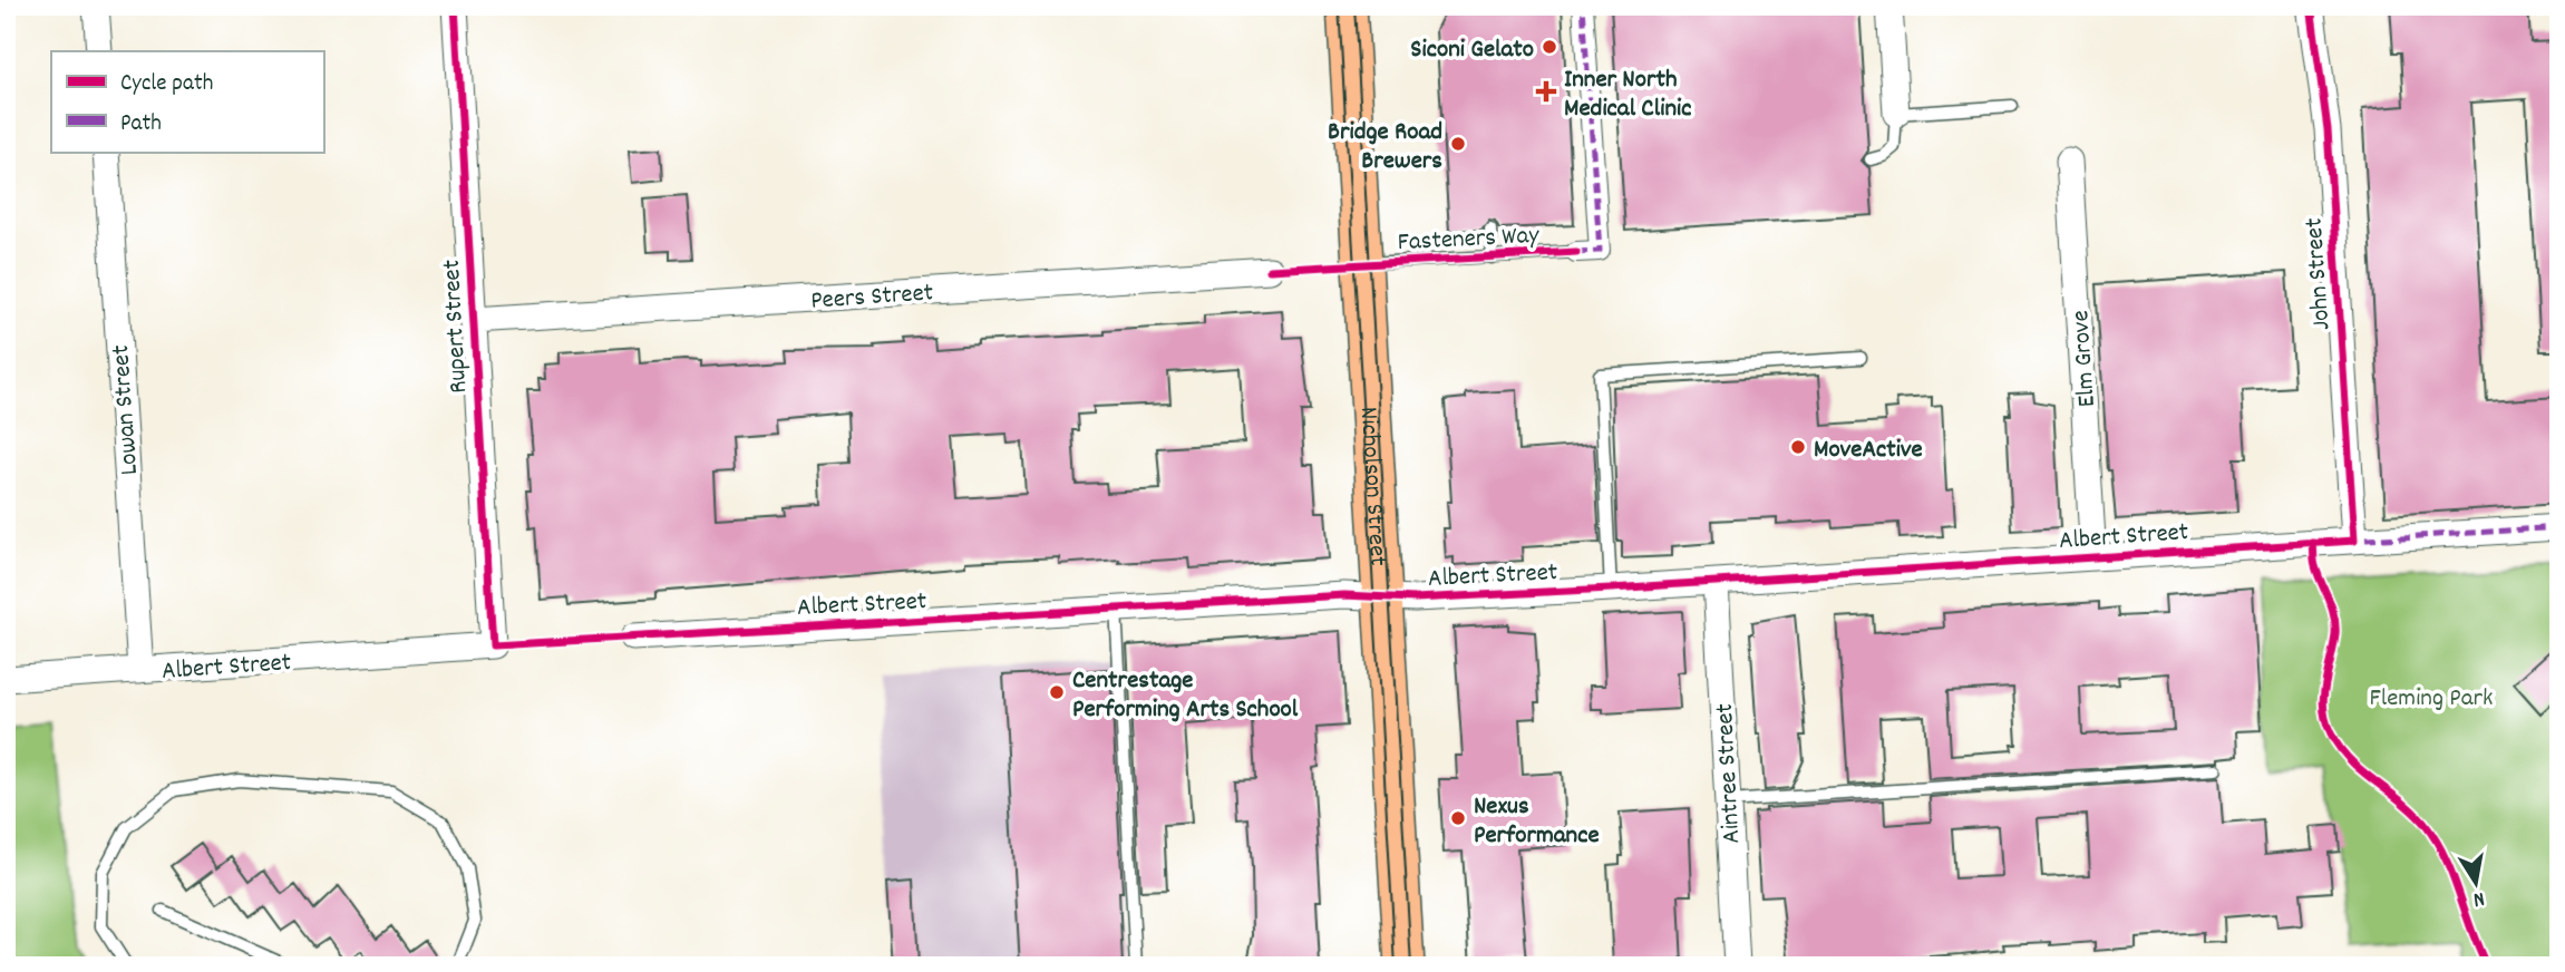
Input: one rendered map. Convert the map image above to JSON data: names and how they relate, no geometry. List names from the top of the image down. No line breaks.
{"streets":{"main road":["Nicholson Street"],"street":["John Street","Peers Street","Rupert Street","Elm Grove","Lowan Street","Albert Street","Aintree Street"],"lane":["Fasteners Way"]},"crossings":[["Fasteners Way","Nicholson Street"],["John Street","Albert Street"],["Peers Street","Rupert Street"],["Rupert Street","Albert Street"],["Elm Grove","Albert Street"],["Lowan Street","Albert Street"],["Nicholson Street","Albert Street"],["Albert Street","Aintree Street"]],"parks":["Fleming Park"],"places":{"other":["Siconi Gelato","Bridge Road Brewers","MoveActive","Centrestage Performing Arts School","Nexus Performance"],"health":["Inner North Medical Clinic"]},"legend":["Cycle path","Path"],"north":"bottom"}
